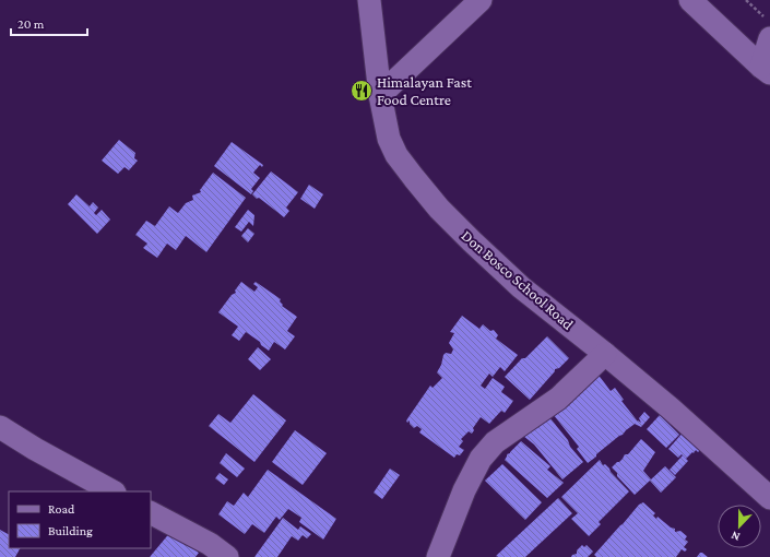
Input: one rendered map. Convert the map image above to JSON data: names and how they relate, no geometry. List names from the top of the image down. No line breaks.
{"streets":{"street":["Don Bosco School Road"]},"places":{"restaurant":["Himalayan Fast Food Centre"]},"legend":["Road","Building"],"scale_bar":"20 m","north":"bottom"}
